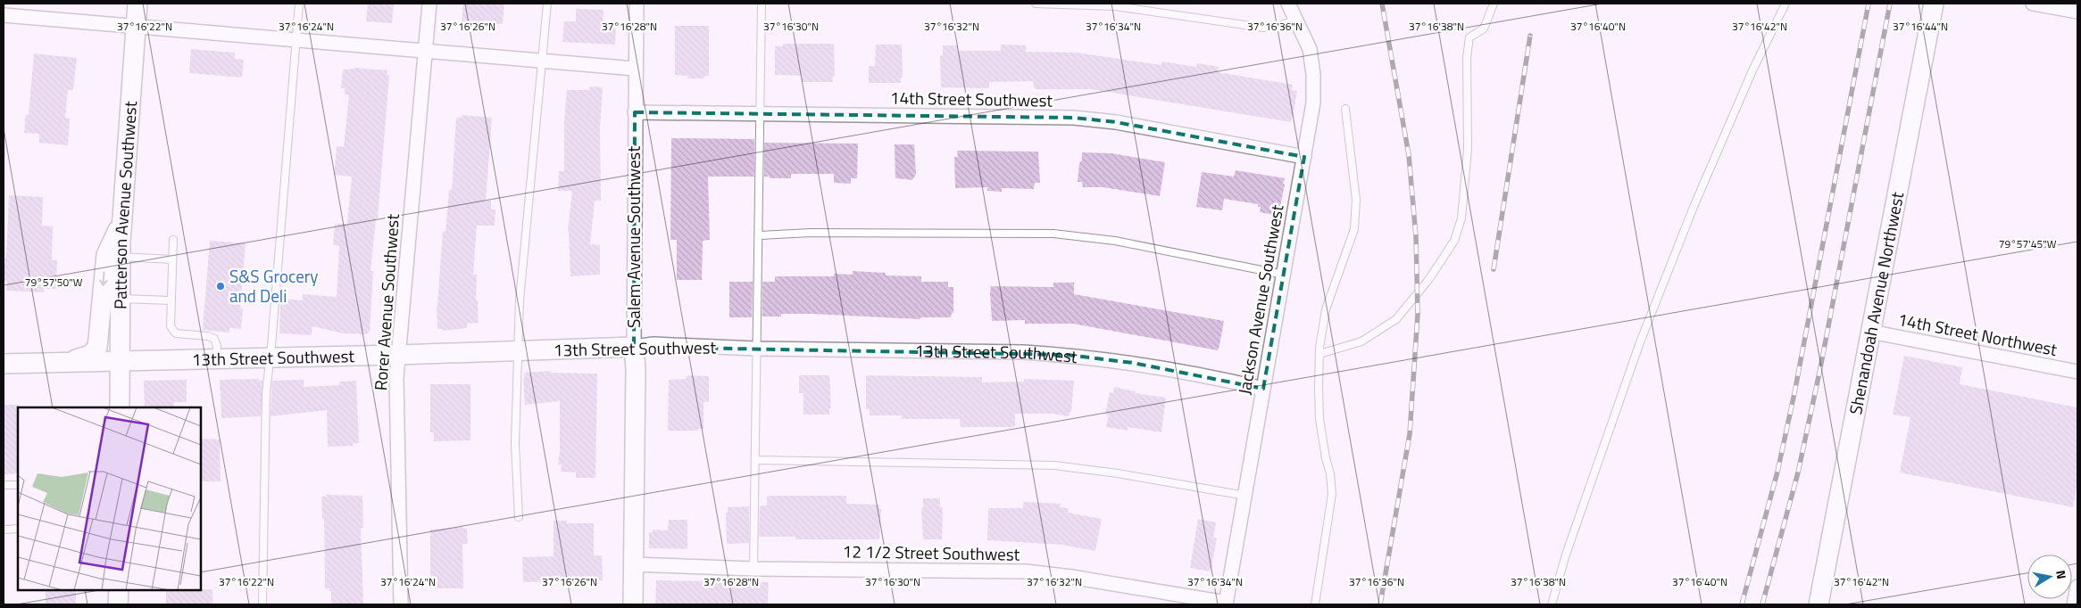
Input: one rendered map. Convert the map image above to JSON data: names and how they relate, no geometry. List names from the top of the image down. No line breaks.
{"streets":{"street":["14th Street Southwest","Patterson Avenue Southwest","Salem Avenue Southwest","Jackson Avenue Southwest","Rorer Avenue Southwest","Shenandoah Avenue Northwest","14th Street Northwest","13th Street Southwest","12 1/2 Street Southwest"]},"crossings":[["14th Street Southwest","Salem Avenue Southwest"],["14th Street Southwest","Jackson Avenue Southwest"],["Patterson Avenue Southwest","13th Street Southwest"],["Salem Avenue Southwest","13th Street Southwest"],["Salem Avenue Southwest","12 1/2 Street Southwest"],["Jackson Avenue Southwest","13th Street Southwest"],["Jackson Avenue Southwest","12 1/2 Street Southwest"],["Rorer Avenue Southwest","13th Street Southwest"],["Shenandoah Avenue Northwest","14th Street Northwest"]],"places":["S&S Grocery and Deli"],"north":"right","coordinates":["37°16'22\"N","37°16'24\"N","37°16'26\"N","37°16'28\"N","37°16'30\"N","37°16'32\"N","37°16'34\"N","37°16'36\"N","37°16'38\"N","37°16'40\"N","37°16'42\"N","37°16'44\"N","79°57'45\"W","79°57'50\"W"]}
